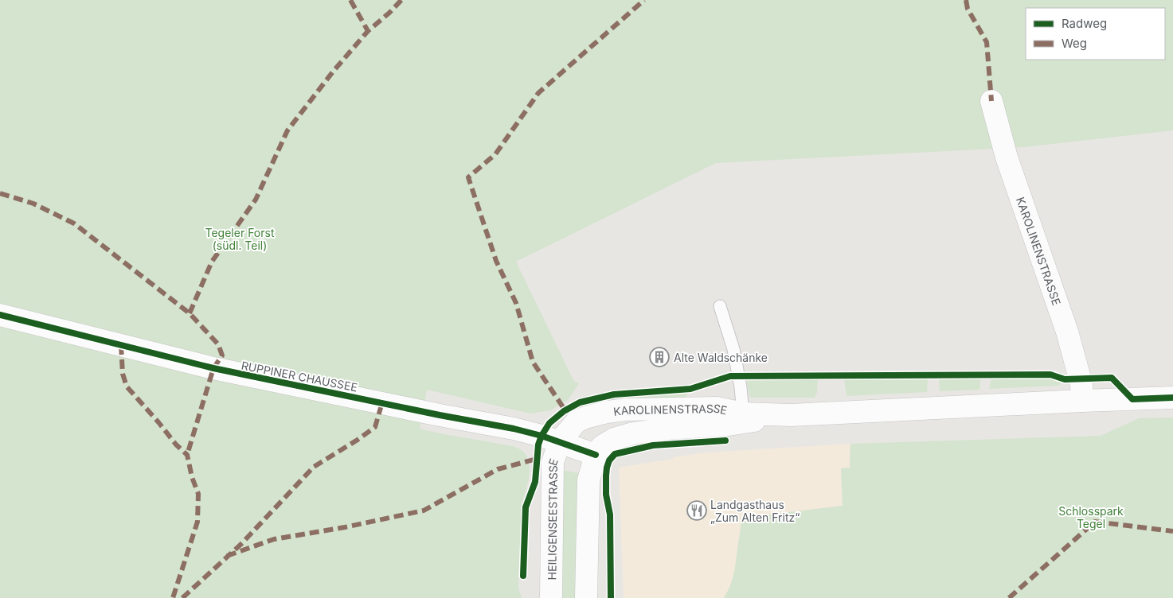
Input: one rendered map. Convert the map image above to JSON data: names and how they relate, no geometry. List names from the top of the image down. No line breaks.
{"streets":{"main road":["KAROLINENSTRASSE","RUPPINER CHAUSSEE","HEILIGENSEESTRASSE"]},"crossings":[["KAROLINENSTRASSE","RUPPINER CHAUSSEE"],["KAROLINENSTRASSE","HEILIGENSEESTRASSE"],["RUPPINER CHAUSSEE","HEILIGENSEESTRASSE"]],"parks":["Tegeler Forst (südl. Teil)","Schlosspark Tegel"],"places":{"building":["Alte Waldschänke"],"restaurant":["Landgasthaus „Zum Alten Fritz“"]},"legend":["Radweg","Weg"]}
